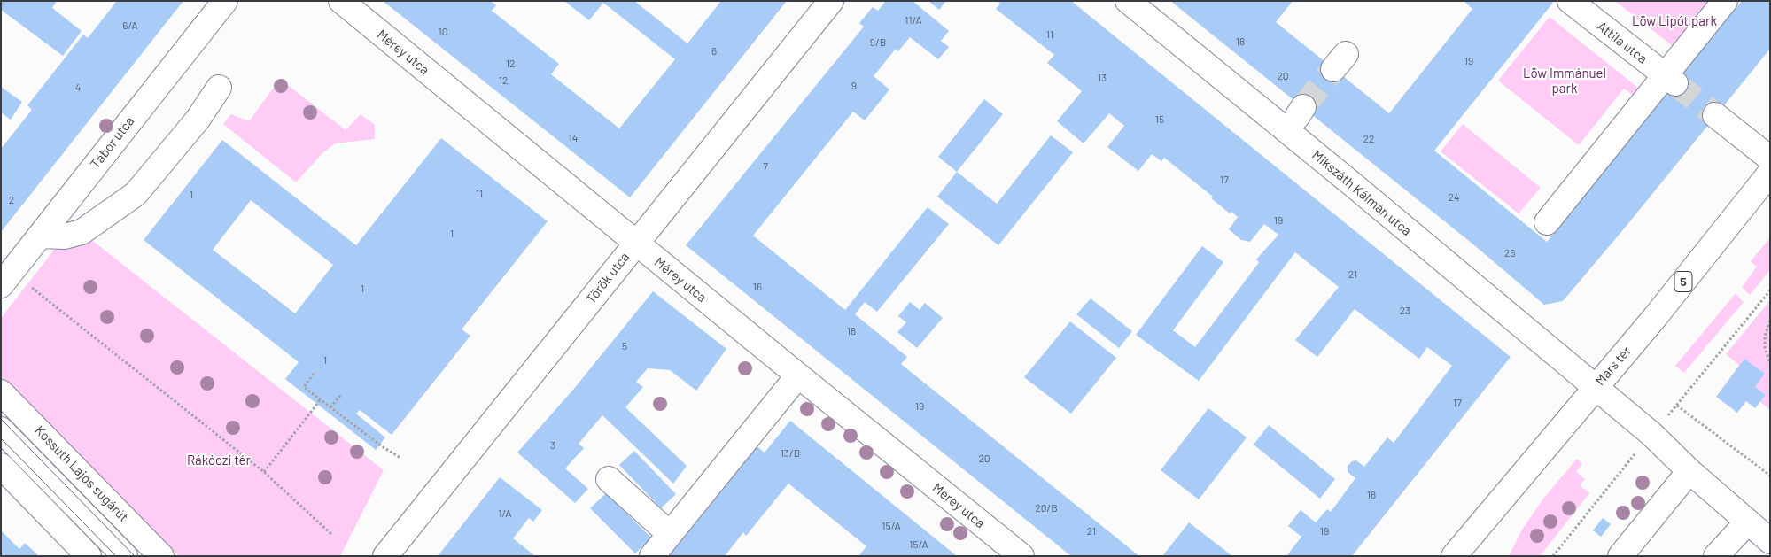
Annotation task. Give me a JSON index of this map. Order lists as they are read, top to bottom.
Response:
{
  "streets": {
    "street": [
      "Attila utca",
      "Mérey utca",
      "Tábor utca",
      "Mikszáth Kálmán utca",
      "Török utca",
      "5",
      "Mars tér",
      "Kossuth Lajos sugárút"
    ]
  },
  "crossings": [
    ["Mérey utca", "Török utca"],
    ["Mikszáth Kálmán utca", "Mars tér"]
  ],
  "parks": ["Löw Lipót park", "Löw Immánuel park", "Rákóczi tér"],
  "house_numbers": [
    "11/A",
    "6/A",
    "10",
    "11",
    "18",
    "9/B",
    "6",
    "19",
    "12",
    "20",
    "13",
    "12",
    "9",
    "4",
    "15",
    "14",
    "22",
    "7",
    "17",
    "11",
    "1",
    "24",
    "2",
    "19",
    "1",
    "26",
    "21",
    "16",
    "1",
    "23",
    "18",
    "5",
    "1",
    "17",
    "19",
    "3",
    "13/B",
    "20",
    "18",
    "20/B",
    "1/A",
    "15/A",
    "21",
    "19",
    "15/A"
  ]
}
